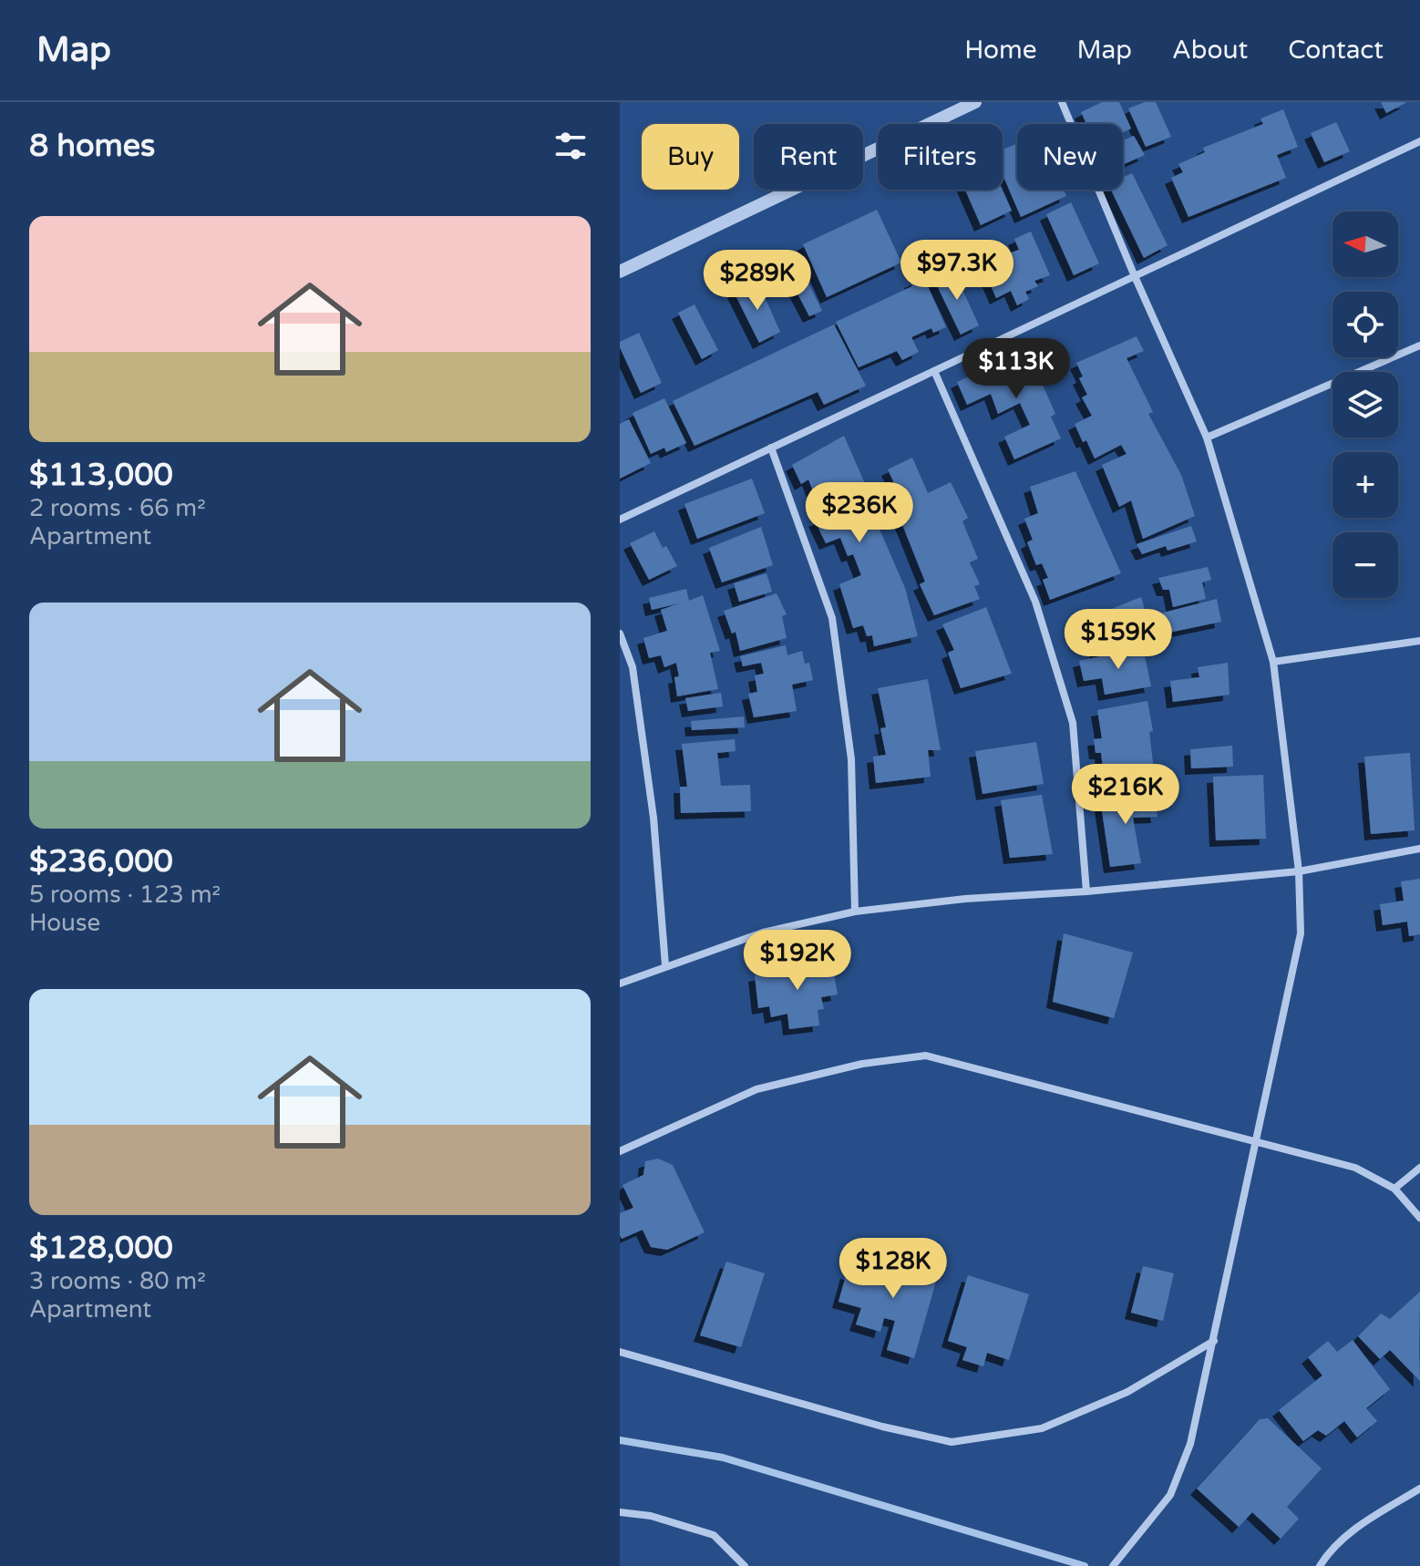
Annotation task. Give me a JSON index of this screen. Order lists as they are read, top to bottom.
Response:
{
  "north": "left",
  "page": {
    "header": "Map",
    "nav": [
      "Home",
      "Map",
      "About",
      "Contact"
    ],
    "heading": "8 homes",
    "chip": [
      "Buy",
      "Rent",
      "Filters",
      "New"
    ],
    "list": [
      {
        "name": "$113,000",
        "note": "2 rooms · 66 m² · Apartment"
      },
      {
        "name": "$236,000",
        "note": "5 rooms · 123 m² · House"
      },
      {
        "name": "$128,000",
        "note": "3 rooms · 80 m² · Apartment"
      }
    ],
    "map_buttons": ["+", "−"],
    "price": [
      "$97.3K",
      "$289K",
      "$113K",
      "$236K",
      "$159K",
      "$216K",
      "$192K",
      "$128K"
    ]
  }
}
